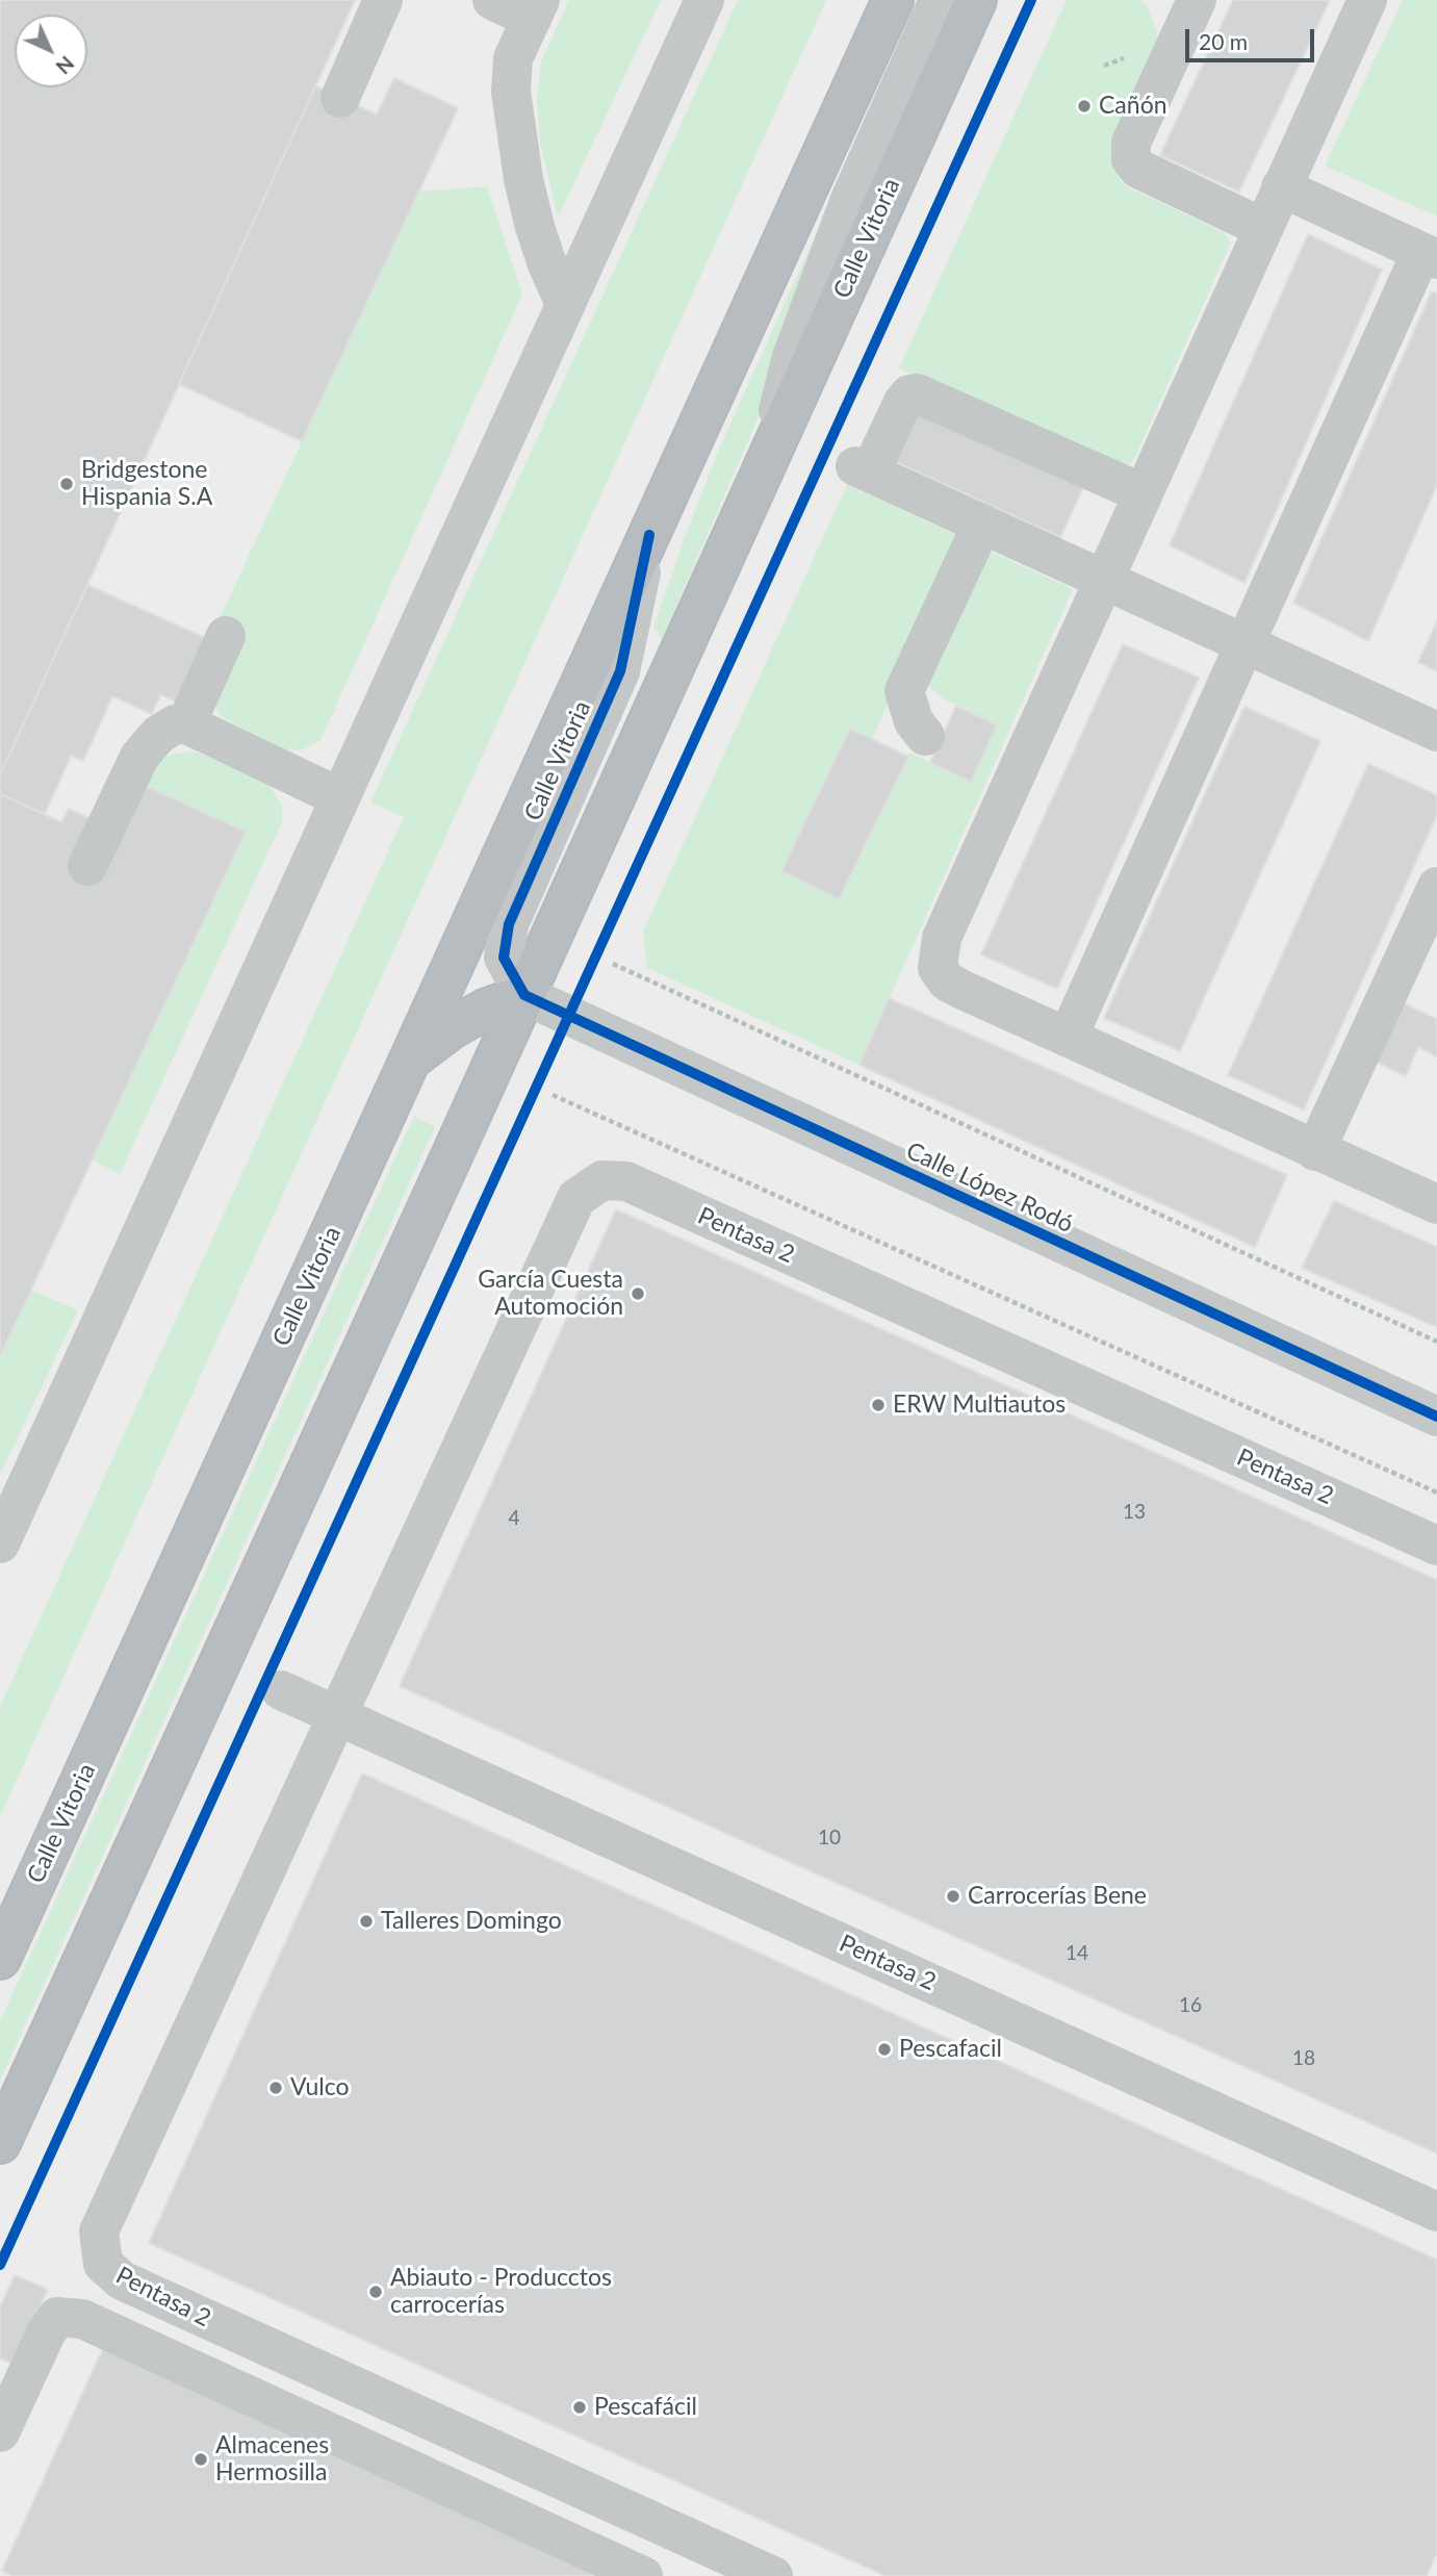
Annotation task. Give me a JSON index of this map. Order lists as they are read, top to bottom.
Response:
{
  "streets": {
    "highway": ["Calle Vitoria"],
    "street": ["Calle López Rodó", "Pentasa 2"]
  },
  "crossings": [
    ["Calle Vitoria", "Calle López Rodó"]
  ],
  "places": [
    "Cañón",
    "Bridgestone Hispania S.A",
    "García Cuesta Automoción",
    "ERW Multiautos",
    "Carrocerías Bene",
    "Talleres Domingo",
    "Pescafacil",
    "Vulco",
    "Abiauto - Producctos carrocerías",
    "Pescafácil",
    "Almacenes Hermosilla"
  ],
  "house_numbers": [
    "13",
    "4",
    "10",
    "14",
    "16",
    "18"
  ],
  "scale_bar": "20 m",
  "north": "bottom right"
}
